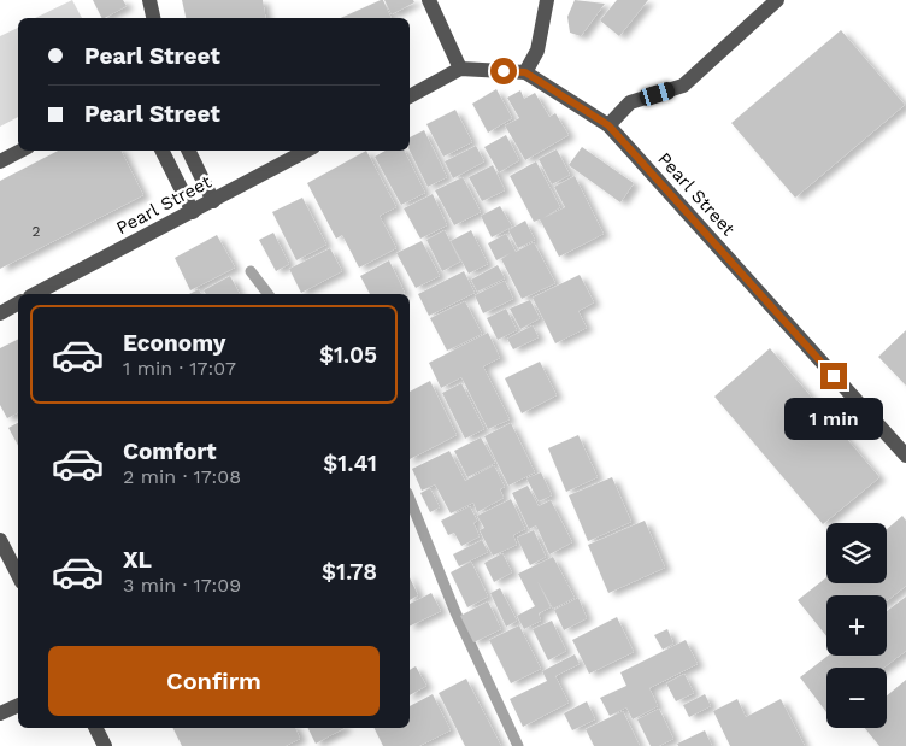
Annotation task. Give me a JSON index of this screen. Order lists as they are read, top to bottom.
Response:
{
  "streets": {
    "street": ["Pearl Street"]
  },
  "house_numbers": ["2"],
  "page": {
    "banner": ["Pearl Street", "Pearl Street"],
    "list": [
      {
        "name": "Economy",
        "note": "1 min · 17:07",
        "value": "$1.05"
      },
      {
        "name": "Comfort",
        "note": "2 min · 17:08",
        "value": "$1.41"
      },
      {
        "name": "XL",
        "note": "3 min · 17:09",
        "value": "$1.78"
      }
    ],
    "bubble": "1 min",
    "map_buttons": ["+", "−"],
    "buttons": "Confirm"
  }
}
